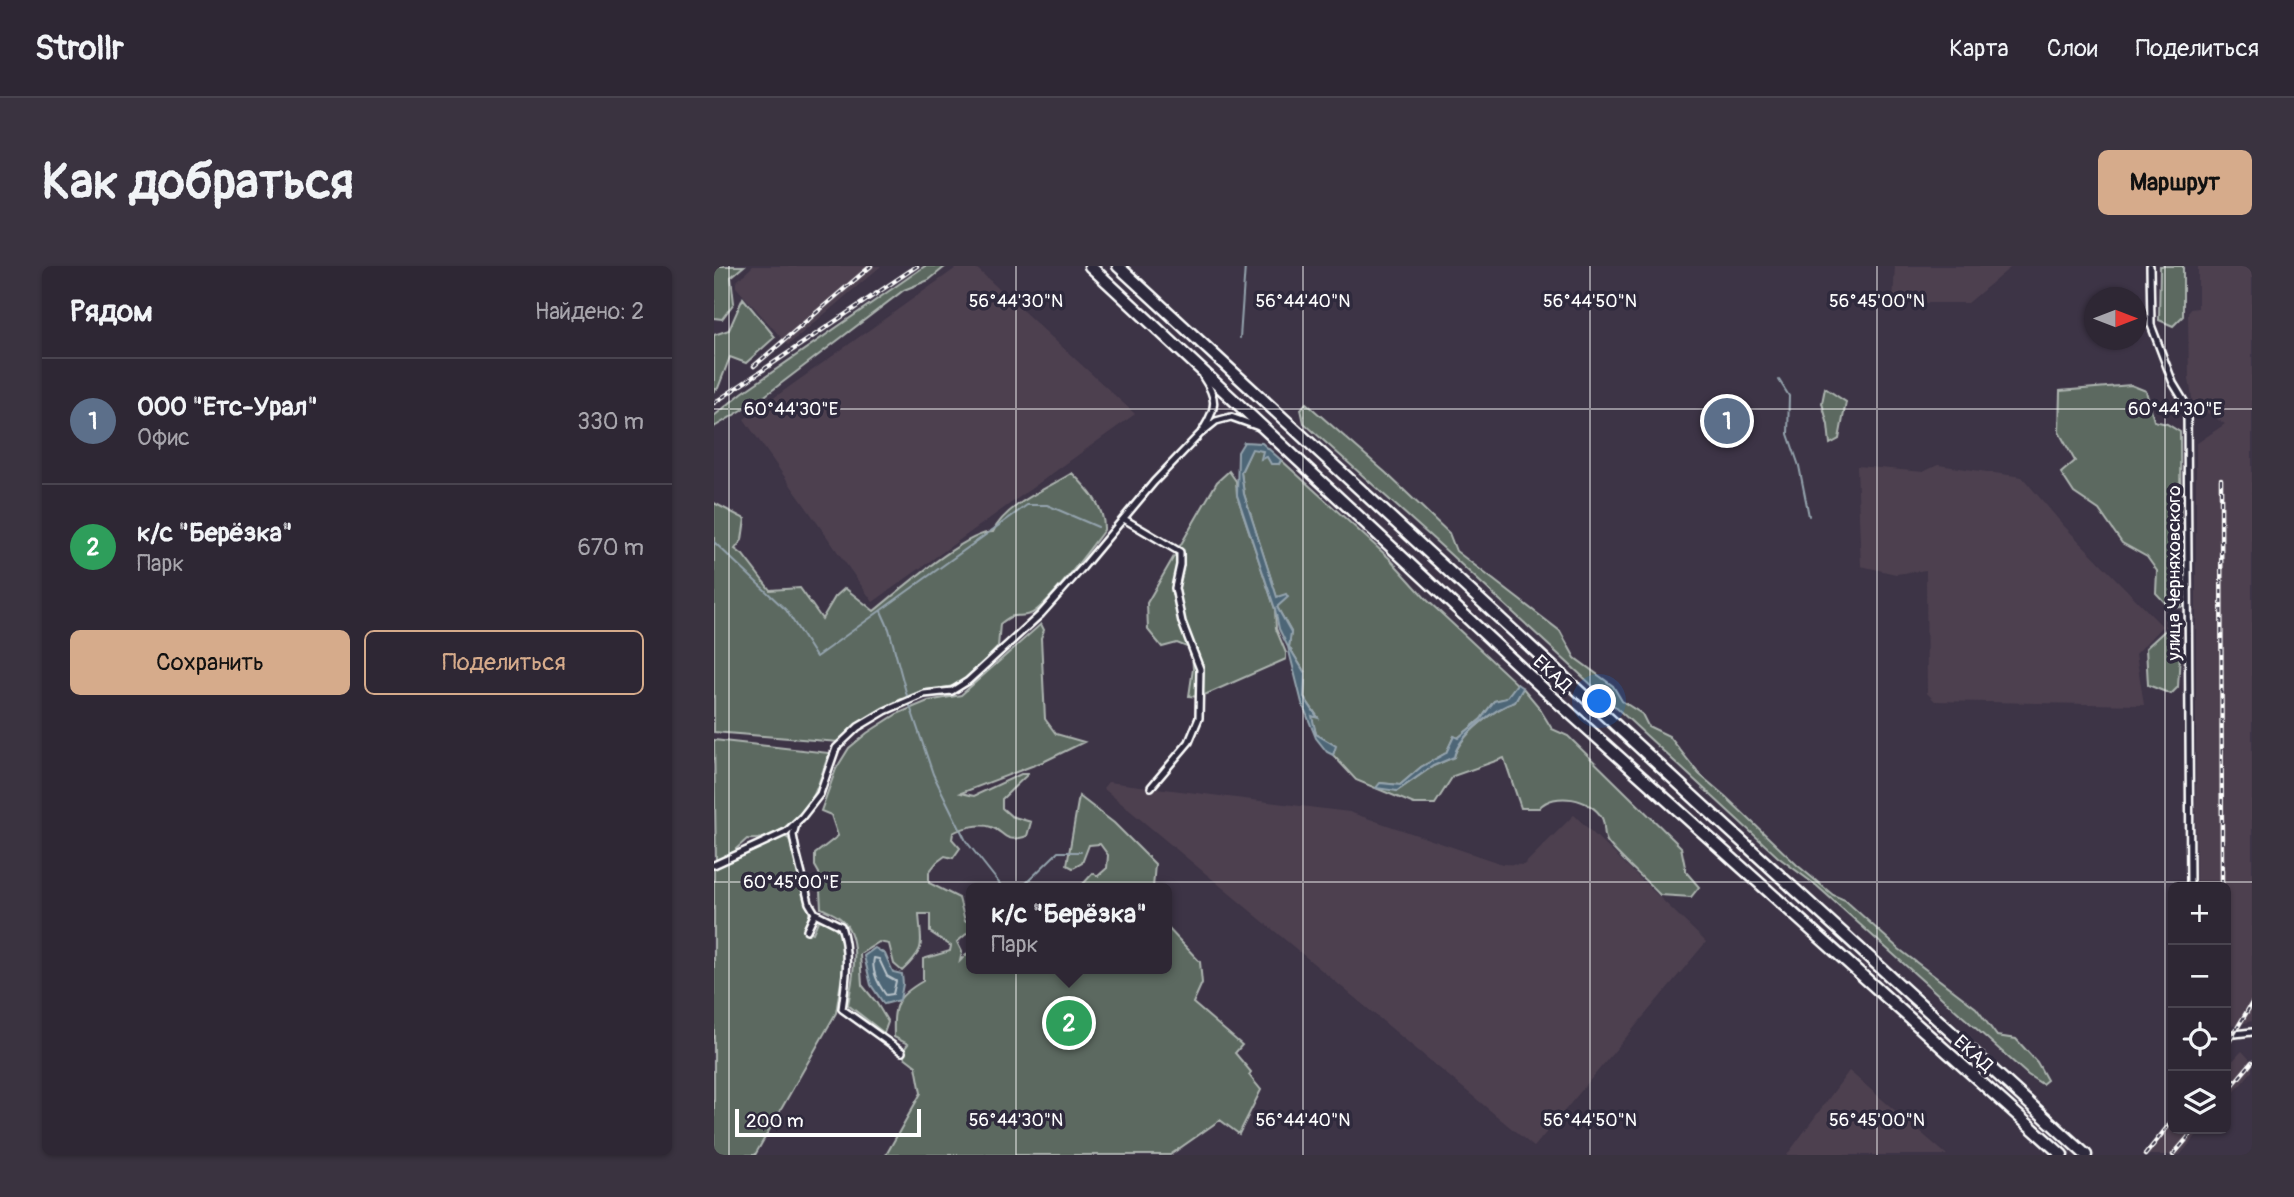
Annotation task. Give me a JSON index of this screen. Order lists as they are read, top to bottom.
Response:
{
  "streets": {
    "highway": ["ЕКАД"],
    "street": ["улица Черняховского"]
  },
  "scale_bar": "200 m",
  "north": "right",
  "page": {
    "header": "Strollr",
    "nav": ["Карта", "Слои", "Поделиться"],
    "buttons": [
      "Маршрут",
      ["Сохранить", "Поделиться"]
    ],
    "title": "Как добраться",
    "heading": ["Рядом", "Найдено: 2"],
    "list": [
      {
        "mark": "1",
        "name": "ООО \"Етс-Урал\"",
        "note": "Офис",
        "value": "330 m"
      },
      {
        "mark": "2",
        "name": "к/с \"Берёзка\"",
        "note": "Парк",
        "value": "670 m"
      }
    ],
    "pins": ["1", "2"],
    "map_buttons": ["+", "−"],
    "popup": ["к/с \"Берёзка\"", "Парк"],
    "scale": "200 m"
  },
  "coordinates": [
    "56°44'30\"N",
    "56°44'40\"N",
    "56°44'50\"N",
    "56°45'00\"N",
    "60°44'30\"E",
    "60°45'00\"E"
  ]
}
